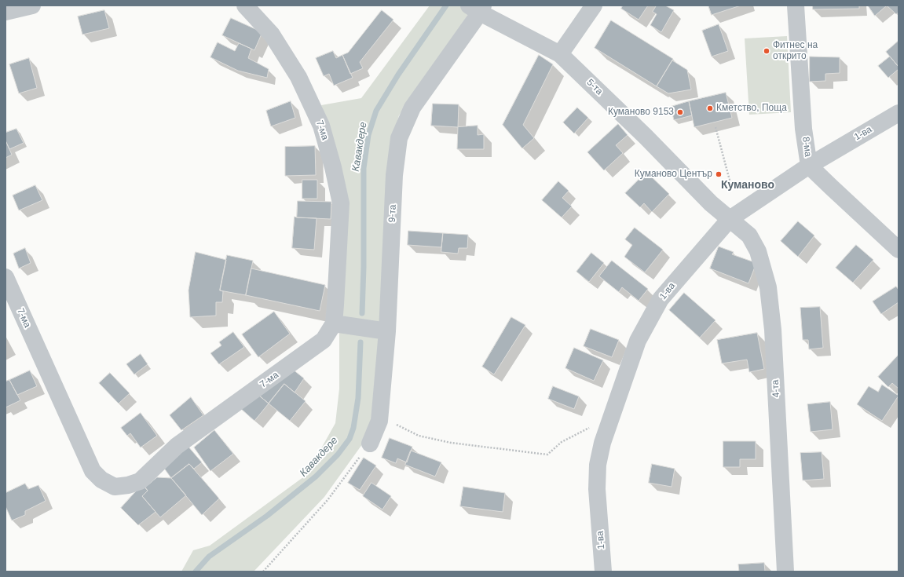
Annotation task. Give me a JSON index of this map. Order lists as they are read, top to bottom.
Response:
{
  "streets": {
    "street": [
      "5-та",
      "7-ма",
      "1-ва",
      "8-ма",
      "9-та",
      "4-та"
    ]
  },
  "crossings": [
    ["5-та", "1-ва"],
    ["5-та", "9-та"],
    ["5-та", "4-та"],
    ["1-ва", "8-ма"],
    ["1-ва", "4-та"]
  ],
  "districts": ["Куманово"],
  "water": ["Кавакдере"],
  "places": [
    "Фитнес на открито",
    "Кметство, Поща",
    "Куманово 9153",
    "Куманово Център"
  ]
}
